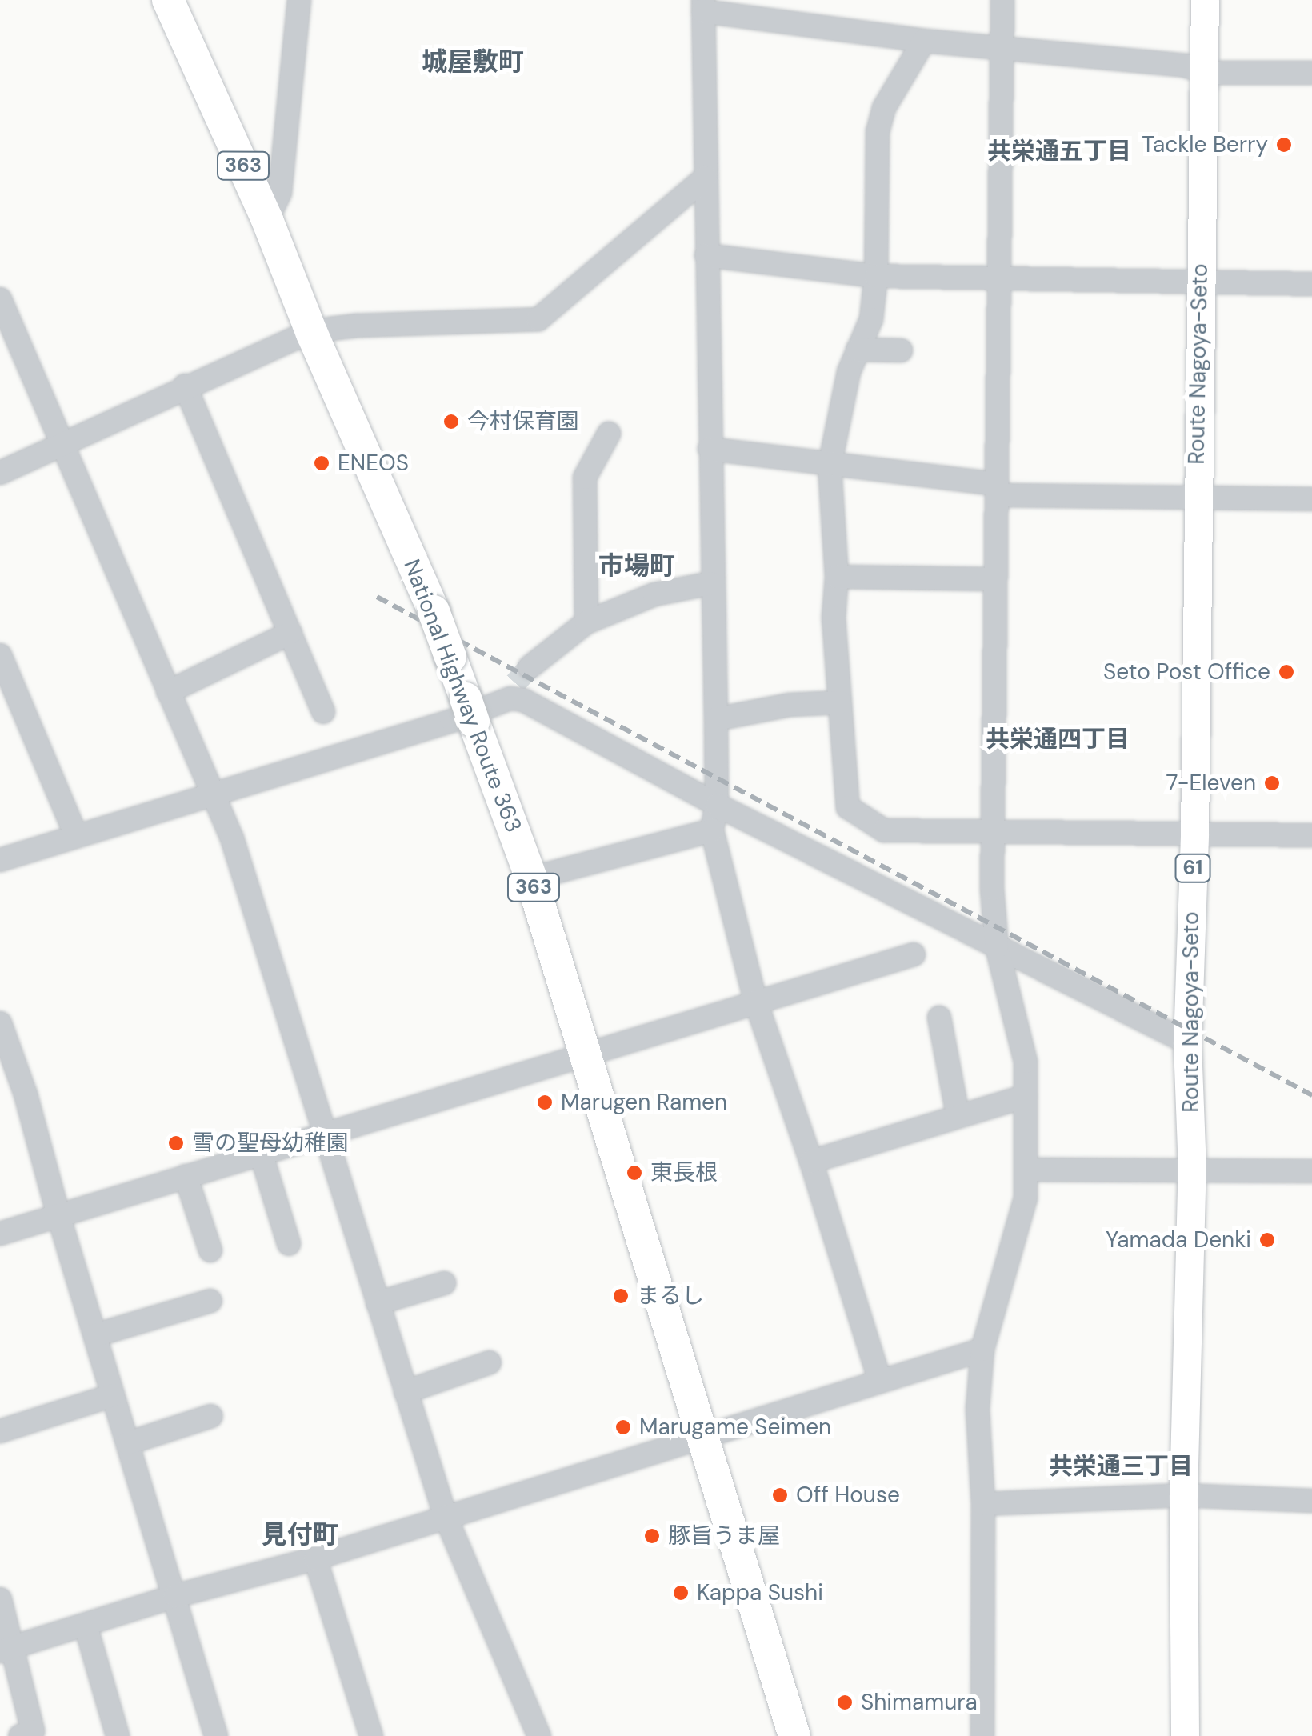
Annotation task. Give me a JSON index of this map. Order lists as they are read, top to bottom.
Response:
{
  "streets": {
    "highway": ["363", "National Highway Route 363"],
    "main road": ["Route Nagoya-Seto", "61"]
  },
  "districts": [
    "城屋敷町",
    "共栄通五丁目",
    "市場町",
    "共栄通四丁目",
    "共栄通三丁目",
    "見付町"
  ],
  "places": [
    "Tackle Berry",
    "今村保育園",
    "ENEOS",
    "Seto Post Office",
    "7-Eleven",
    "Marugen Ramen",
    "雪の聖母幼稚園",
    "東長根",
    "Yamada Denki",
    "まるし",
    "Marugame Seimen",
    "Off House",
    "豚旨うま屋",
    "Kappa Sushi",
    "Shimamura"
  ]
}
